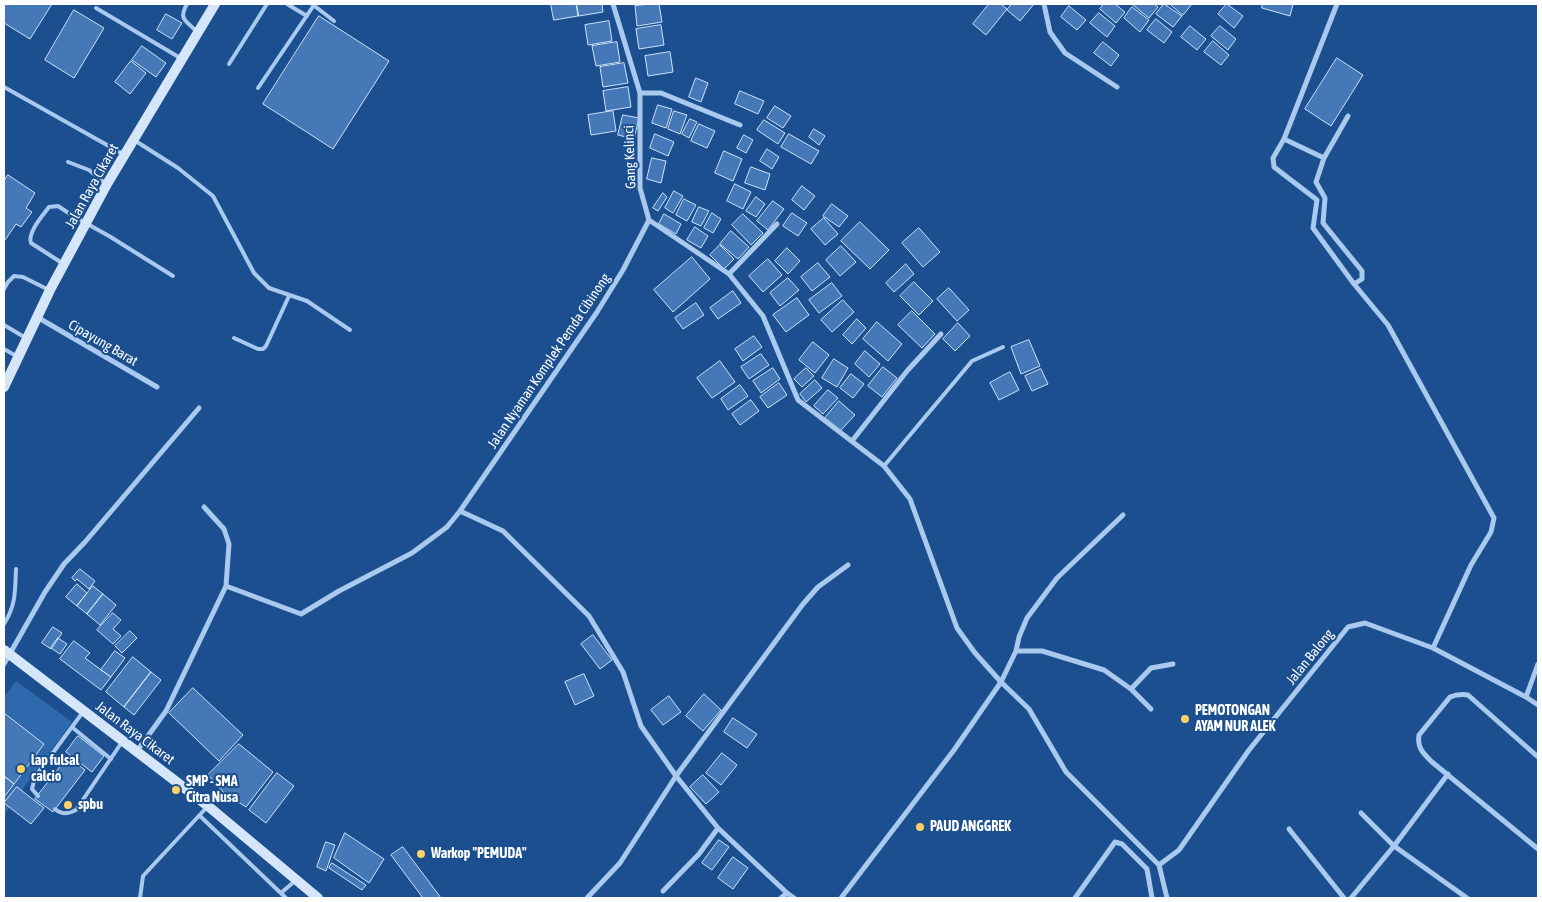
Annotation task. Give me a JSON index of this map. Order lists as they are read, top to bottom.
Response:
{
  "streets": {
    "main road": ["Jalan Raya Cikaret"],
    "street": [
      "Gang Kelinci",
      "Cipayung Barat",
      "Jalan Nyaman Komplek Pemda Cibinong",
      "Jalan Balong"
    ]
  },
  "crossings": [
    ["Gang Kelinci", "Jalan Nyaman Komplek Pemda Cibinong"],
    ["Jalan Raya Cikaret", "Cipayung Barat"]
  ],
  "places": [
    "PEMOTONGAN AYAM NUR ALEK",
    "lap fulsal calcio",
    "SMP - SMA Citra Nusa",
    "spbu",
    "PAUD ANGGREK",
    "Warkop \"PEMUDA\""
  ]
}
